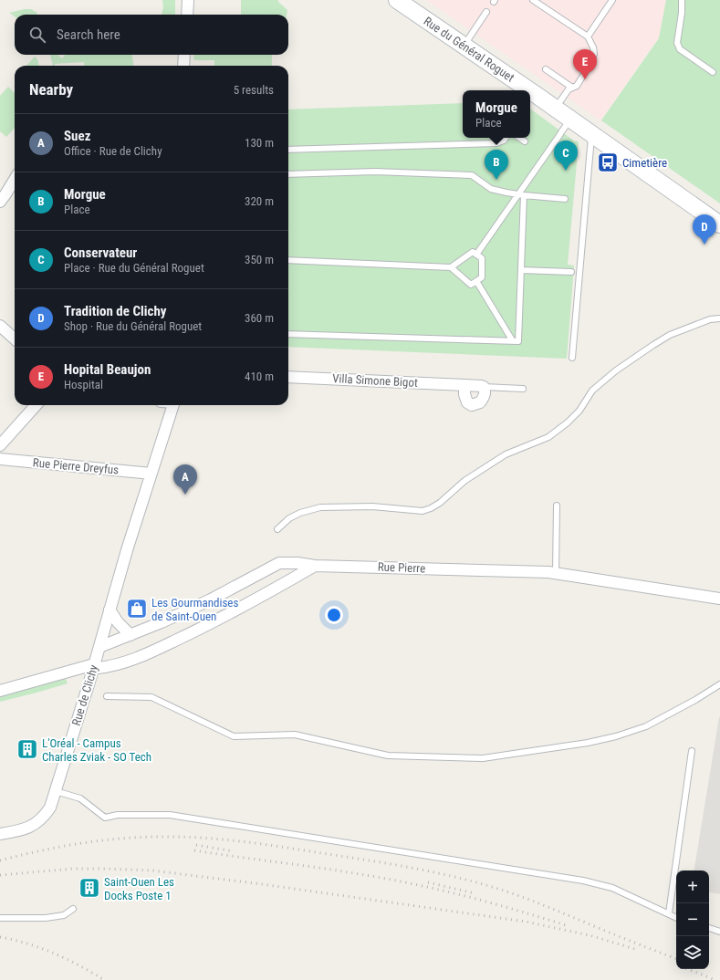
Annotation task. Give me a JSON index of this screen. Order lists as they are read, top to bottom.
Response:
{
  "streets": {
    "main road": ["Rue du Général Roguet"],
    "street": [
      "Villa Simone Bigot",
      "Rue Pierre Dreyfus",
      "Rue Pierre",
      "Rue de Clichy"
    ]
  },
  "crossings": [
    ["Rue Pierre Dreyfus", "Rue de Clichy"],
    ["Rue Pierre", "Rue de Clichy"]
  ],
  "places": {
    "bus stop": ["Cimetière"],
    "shop": ["Les Gourmandises de Saint-Ouen"],
    "building": ["L'Oréal - Campus Charles Zviak - SO Tech", "Saint-Ouen Les Docks Poste 1"]
  },
  "page": {
    "search": "Search here",
    "pins": [
      "E",
      "C",
      "B",
      "D",
      "A"
    ],
    "heading": ["Nearby", "5 results"],
    "popup": ["Morgue", "Place"],
    "list": [
      {
        "mark": "A",
        "name": "Suez",
        "note": "Office · Rue de Clichy",
        "value": "130 m"
      },
      {
        "mark": "B",
        "name": "Morgue",
        "note": "Place",
        "value": "320 m"
      },
      {
        "mark": "C",
        "name": "Conservateur",
        "note": "Place · Rue du Général Roguet",
        "value": "350 m"
      },
      {
        "mark": "D",
        "name": "Tradition de Clichy",
        "note": "Shop · Rue du Général Roguet",
        "value": "360 m"
      },
      {
        "mark": "E",
        "name": "Hopital Beaujon",
        "note": "Hospital",
        "value": "410 m"
      }
    ],
    "map_buttons": ["+", "−"]
  }
}
